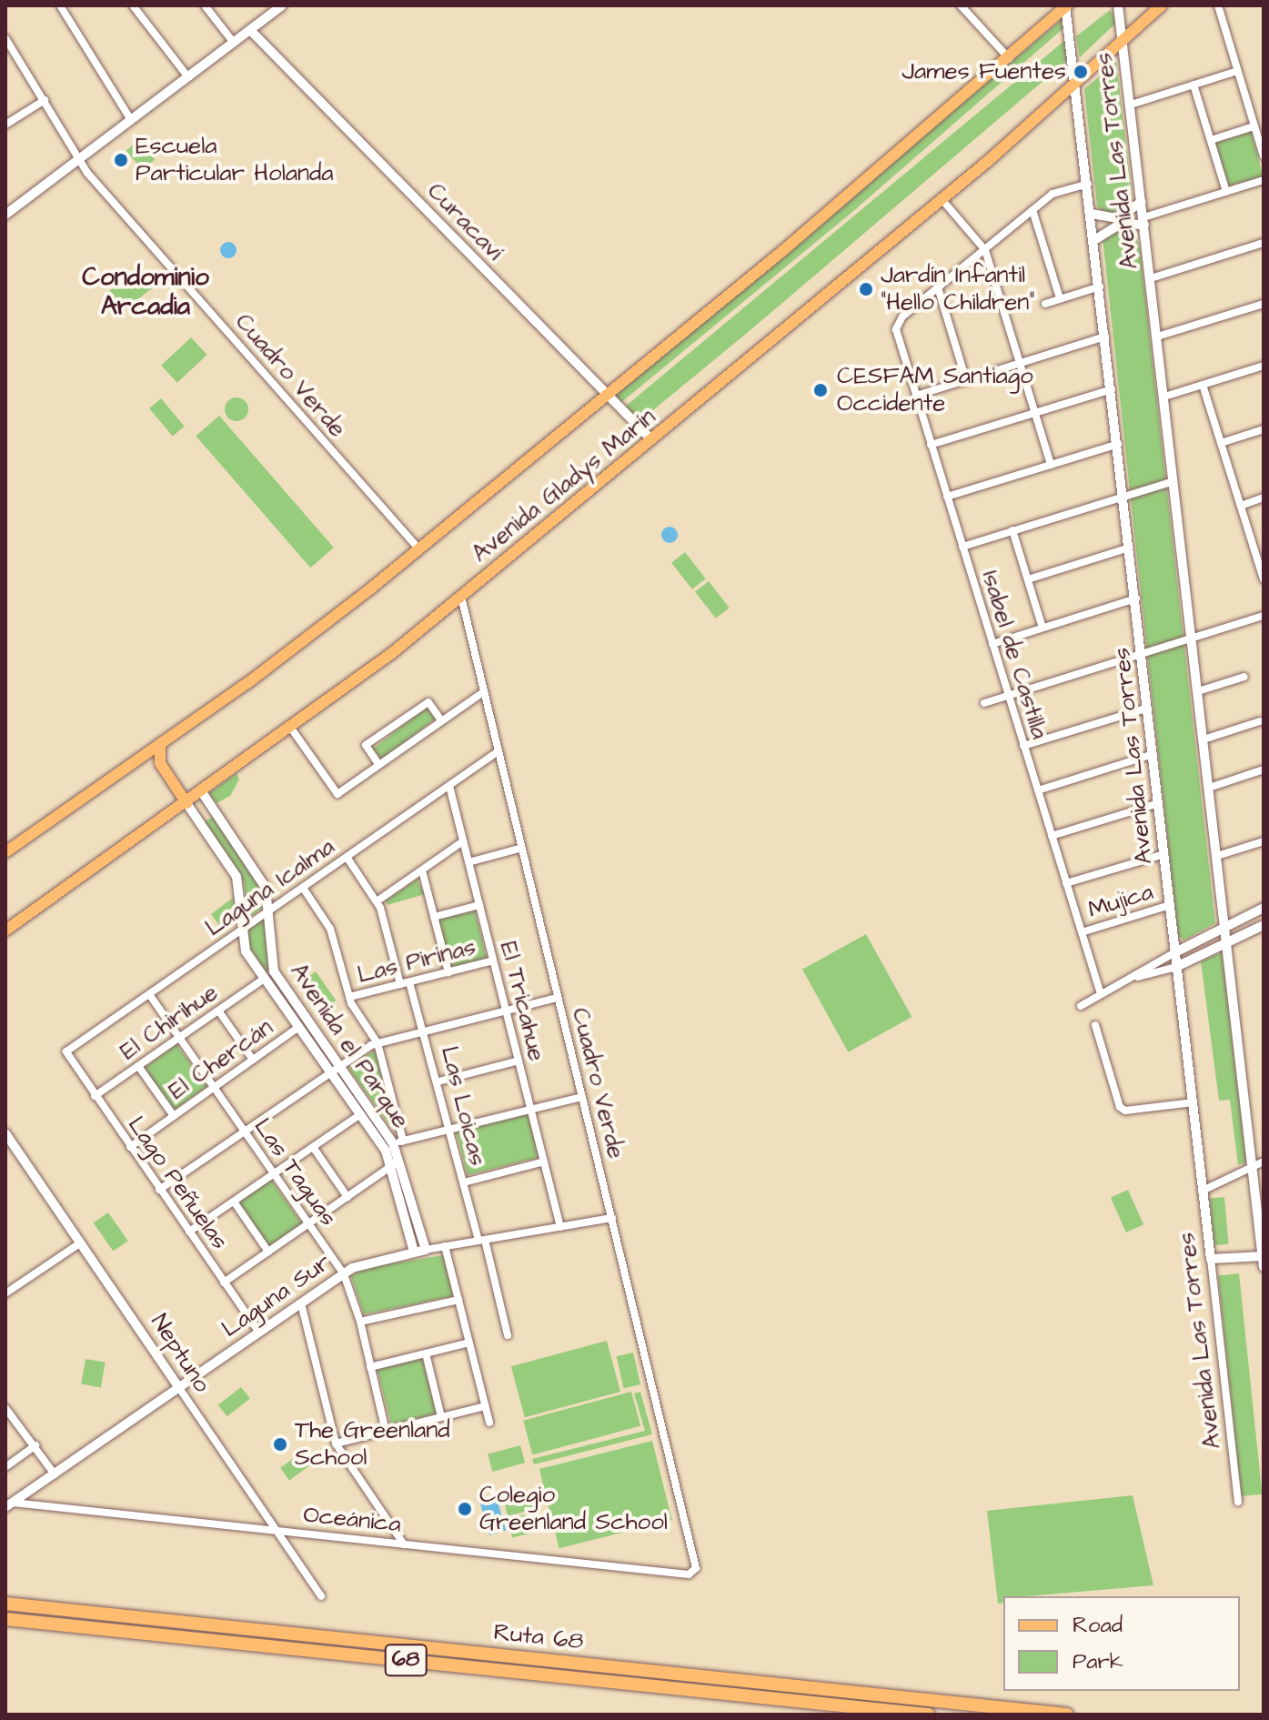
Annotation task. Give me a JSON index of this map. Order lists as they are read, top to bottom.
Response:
{
  "streets": {
    "highway": ["Ruta 68", "68"],
    "main road": ["Avenida Gladys Marín"],
    "street": [
      "Avenida Las Torres",
      "Curacaví",
      "Cuadro Verde",
      "Isabel de Castilla",
      "Laguna Icalma",
      "Mujica",
      "Las Pirinas",
      "El Tricahue",
      "El Chirihue",
      "Avenida el Parque",
      "El Chercán",
      "Las Loicas",
      "Las Taguas",
      "Lago Peñuelas",
      "Laguna Sur",
      "Neptuno",
      "Oceánica"
    ]
  },
  "crossings": [
    ["Avenida Las Torres", "Avenida Gladys Marín"],
    ["Avenida Las Torres", "Mujica"],
    ["Curacaví", "Avenida Gladys Marín"],
    ["Cuadro Verde", "Avenida Gladys Marín"],
    ["Cuadro Verde", "Laguna Icalma"],
    ["Cuadro Verde", "Laguna Sur"],
    ["Cuadro Verde", "Oceánica"],
    ["Avenida Gladys Marín", "Avenida el Parque"],
    ["Isabel de Castilla", "Mujica"],
    ["Laguna Icalma", "El Tricahue"],
    ["Laguna Icalma", "Avenida el Parque"],
    ["Laguna Icalma", "Las Loicas"],
    ["Laguna Icalma", "Las Taguas"],
    ["Laguna Icalma", "Lago Peñuelas"],
    ["Las Pirinas", "El Tricahue"],
    ["Las Pirinas", "Las Loicas"],
    ["El Tricahue", "Laguna Sur"],
    ["El Chirihue", "Avenida el Parque"],
    ["El Chirihue", "Las Taguas"],
    ["El Chirihue", "Lago Peñuelas"],
    ["Avenida el Parque", "El Chercán"],
    ["Avenida el Parque", "Laguna Sur"],
    ["El Chercán", "Las Taguas"],
    ["El Chercán", "Lago Peñuelas"],
    ["Las Loicas", "Laguna Sur"],
    ["Las Taguas", "Laguna Sur"],
    ["Lago Peñuelas", "Laguna Sur"],
    ["Laguna Sur", "Neptuno"],
    ["Laguna Sur", "Oceánica"],
    ["Neptuno", "Oceánica"]
  ],
  "districts": ["Condominio Arcadia"],
  "places": [
    "James Fuentes",
    "Escuela Particular Holanda",
    "Jardín Infantil \"Hello Children\"",
    "CESFAM Santiago Occidente",
    "The Greenland School",
    "Colegio Greenland School"
  ],
  "legend": ["Road", "Park"]
}
